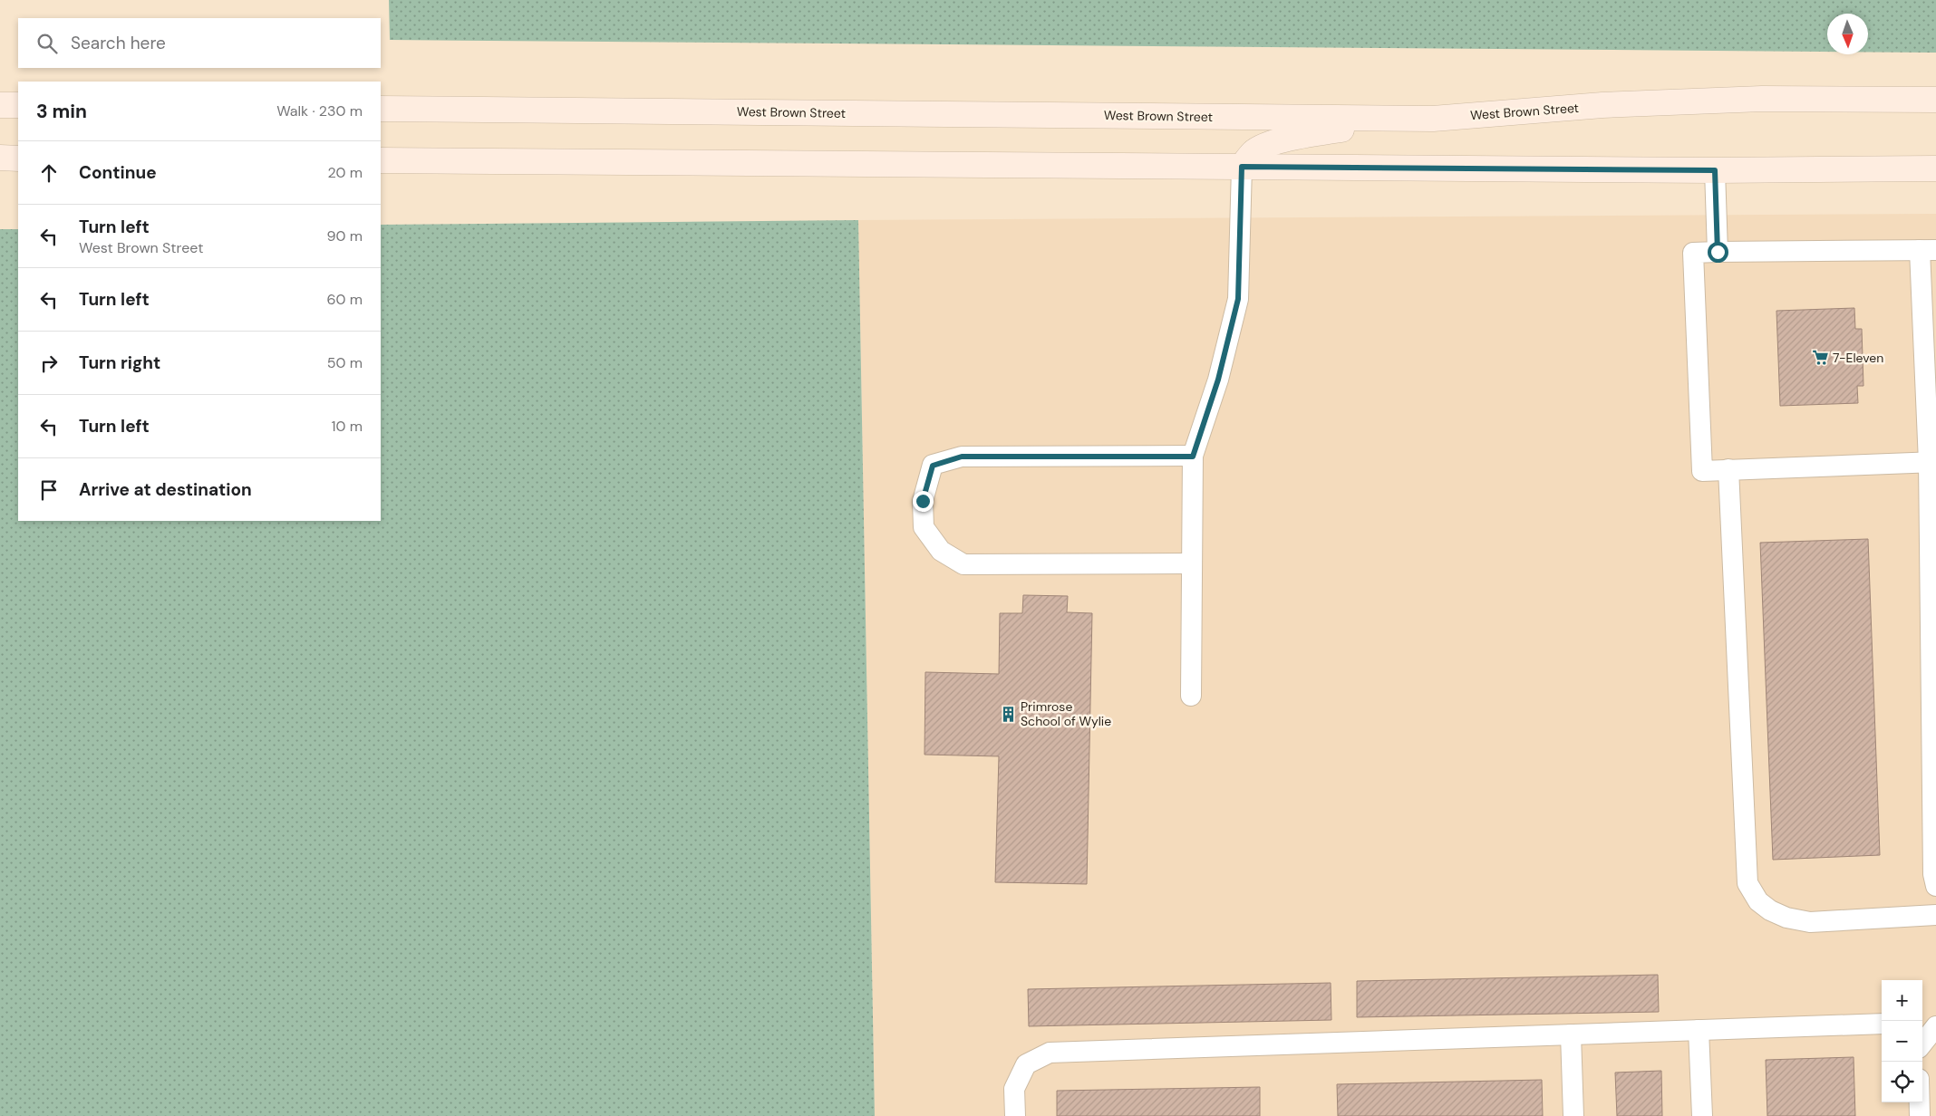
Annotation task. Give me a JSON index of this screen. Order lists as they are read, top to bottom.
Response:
{
  "streets": {
    "main road": ["West Brown Street"]
  },
  "places": {
    "supermarket": ["7-Eleven"],
    "building": ["Primrose School of Wylie"]
  },
  "north": "bottom",
  "page": {
    "search": "Search here",
    "heading": ["3 min", "Walk · 230 m"],
    "list": [
      ["Continue", "20 m"],
      ["Turn left", "West Brown Street", "90 m"],
      ["Turn left", "60 m"],
      ["Turn right", "50 m"],
      ["Turn left", "10 m"],
      "Arrive at destination"
    ],
    "map_buttons": ["+", "−"]
  }
}
